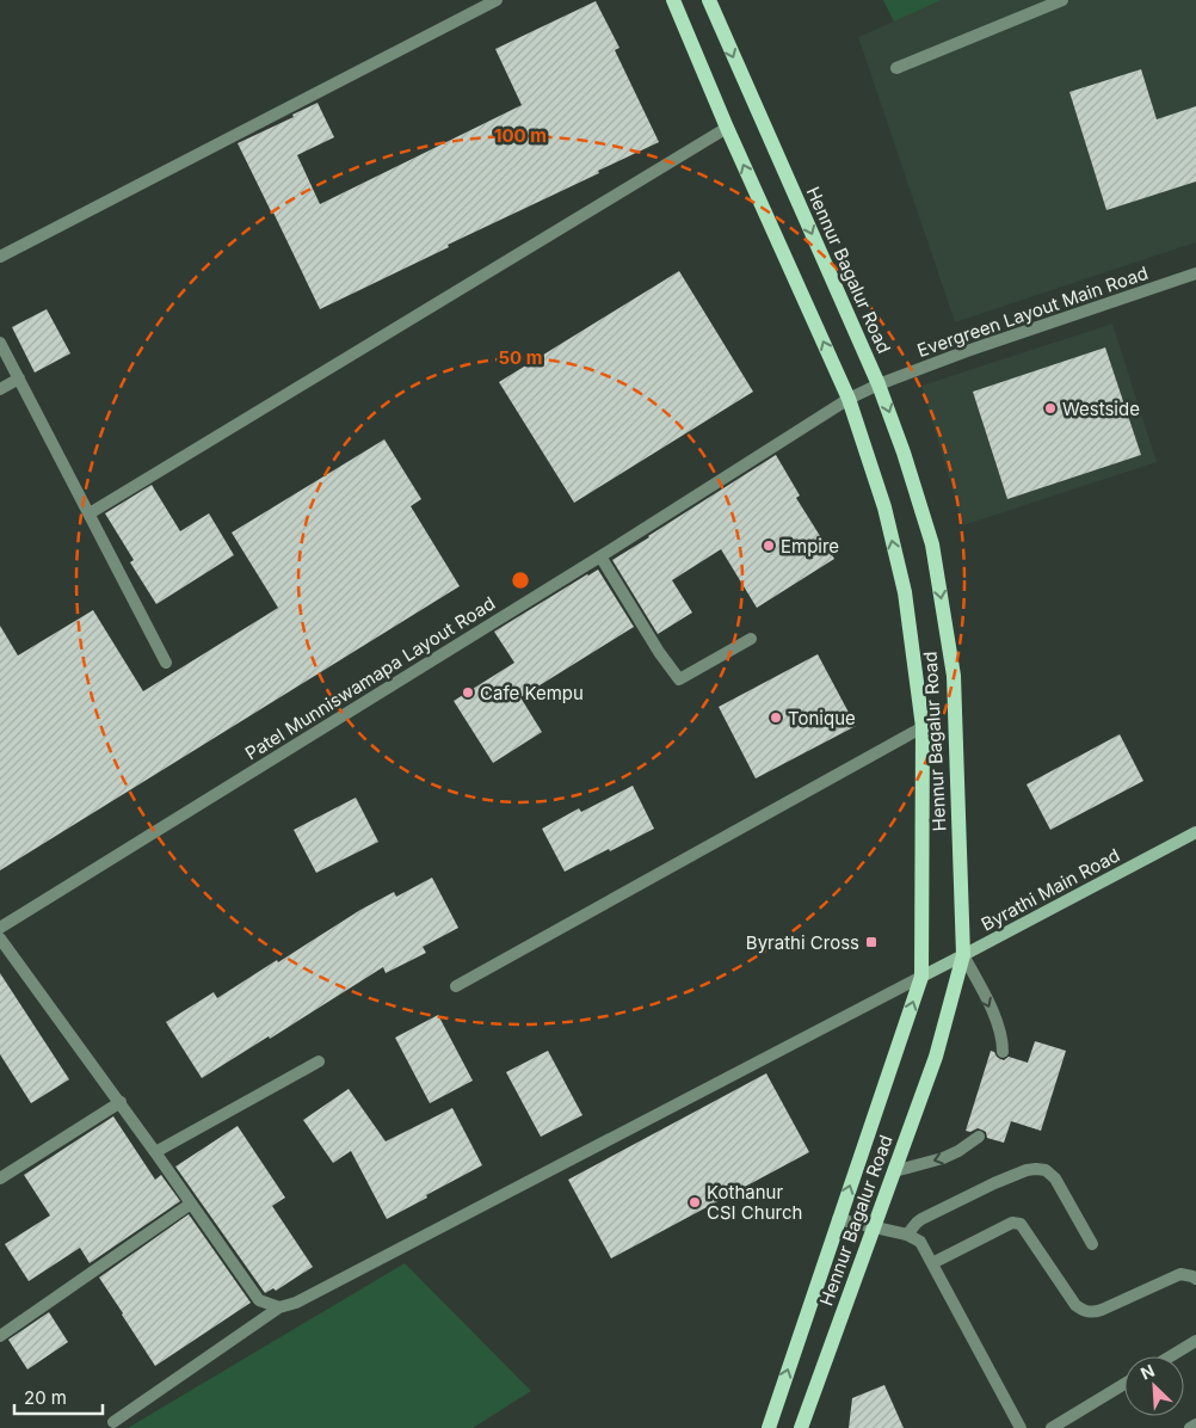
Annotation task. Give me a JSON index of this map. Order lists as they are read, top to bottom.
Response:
{
  "streets": {
    "main road": ["Hennur Bagalur Road", "Byrathi Main Road"],
    "street": ["Evergreen Layout Main Road", "Patel Munniswamapa Layout Road"]
  },
  "crossings": [
    ["Hennur Bagalur Road", "Evergreen Layout Main Road"],
    ["Hennur Bagalur Road", "Patel Munniswamapa Layout Road"],
    ["Hennur Bagalur Road", "Byrathi Main Road"],
    ["Evergreen Layout Main Road", "Patel Munniswamapa Layout Road"]
  ],
  "places": {
    "other": [
      "Westside",
      "Empire",
      "Cafe Kempu",
      "Tonique",
      "Kothanur CSI Church"
    ],
    "transit": ["Byrathi Cross"]
  },
  "scale_bar": "20 m",
  "north": "top left",
  "rings": ["100 m", "50 m"]
}
